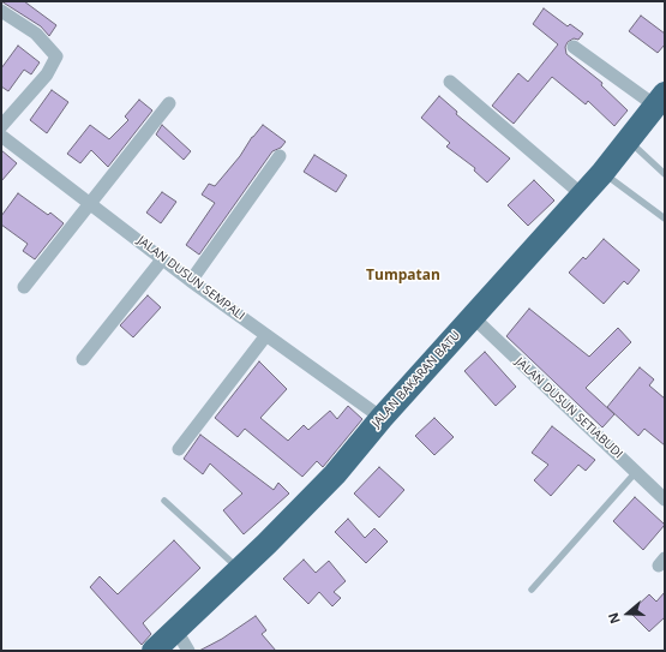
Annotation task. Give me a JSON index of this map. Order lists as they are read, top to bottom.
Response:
{
  "streets": {
    "highway": ["JALAN BAKARAN BATU"],
    "street": ["JALAN DUSUN SEMPALI", "JALAN DUSUN SETIABUDI"]
  },
  "crossings": [
    ["JALAN DUSUN SEMPALI", "JALAN BAKARAN BATU"],
    ["JALAN BAKARAN BATU", "JALAN DUSUN SETIABUDI"]
  ],
  "districts": ["Tumpatan"],
  "north": "left"
}
